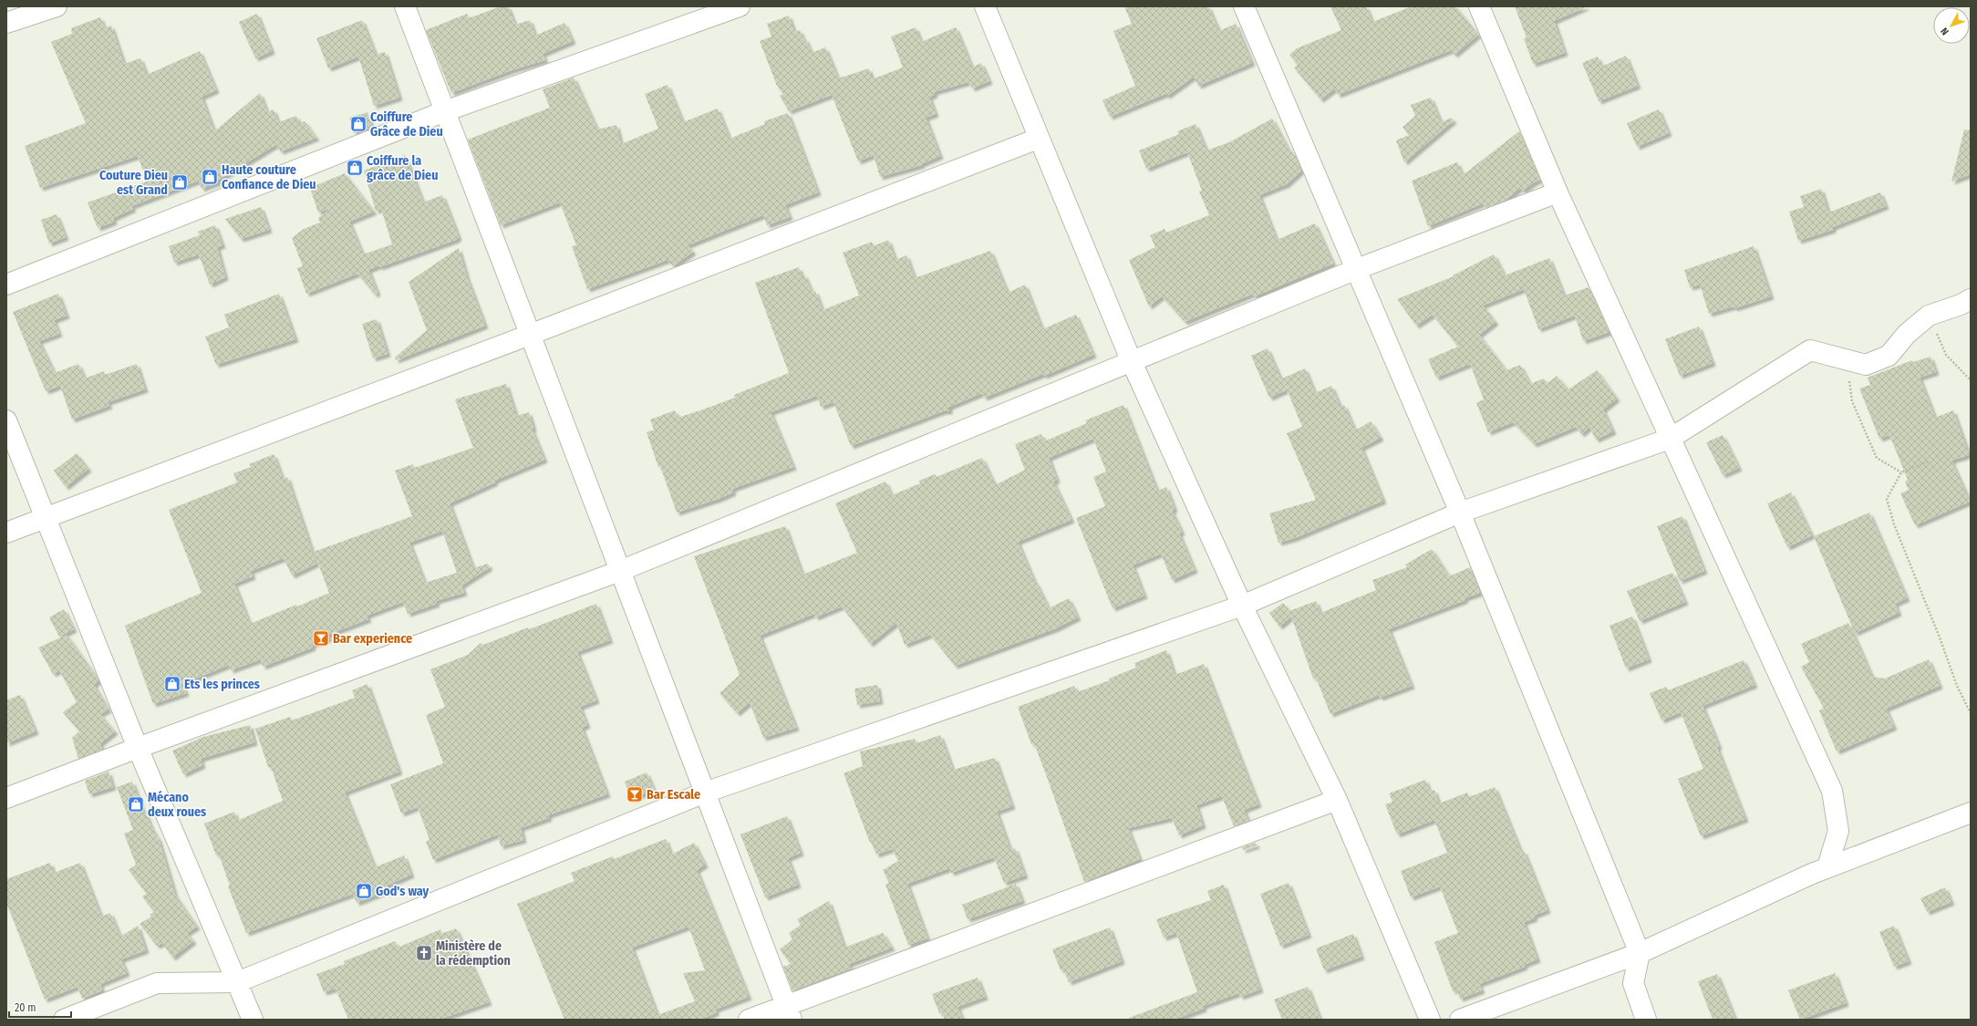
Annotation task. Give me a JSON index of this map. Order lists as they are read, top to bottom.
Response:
{
  "places": {
    "shop": [
      "Coiffure Grâce de Dieu",
      "Coiffure la grâce de Dieu",
      "Haute couture Confiance de Dieu",
      "Couture Dieu est Grand",
      "Ets les princes",
      "Mécano deux roues",
      "God's way"
    ],
    "bar": ["Bar experience", "Bar Escale"],
    "church": ["Ministère de la rédemption"]
  },
  "scale_bar": "20 m",
  "north": "bottom left"
}
